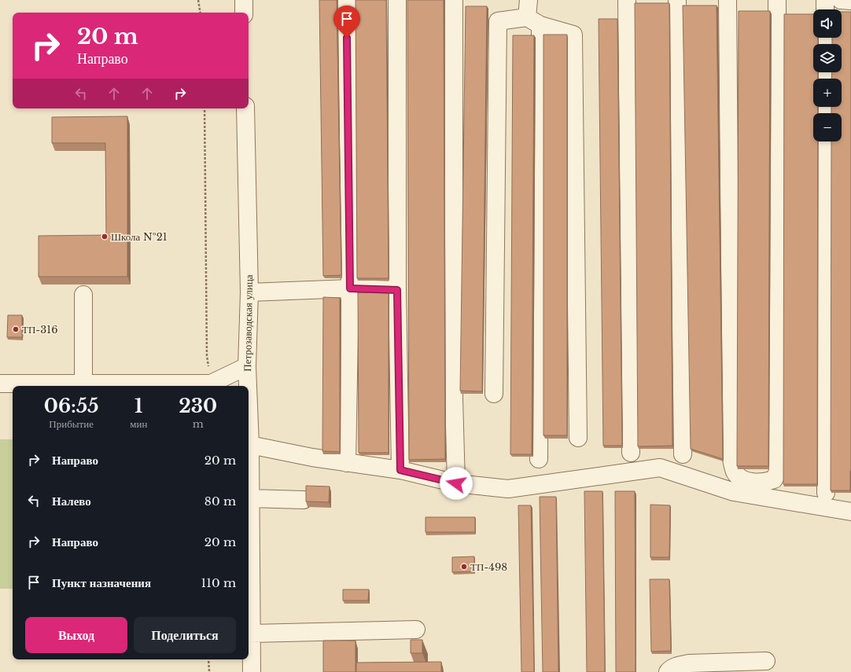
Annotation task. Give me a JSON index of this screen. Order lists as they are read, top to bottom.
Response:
{
  "streets": {
    "street": ["Петрозаводская улица"]
  },
  "places": ["Школа №21", "ТП-316", "ТП-498"],
  "page": {
    "map_buttons": ["+", "−"],
    "turn": ["20 m", "Направо"],
    "eta": [
      "06:55",
      "Прибытие",
      "1",
      "мин",
      "230",
      "m"
    ],
    "list": [
      {
        "name": "Направо",
        "value": "20 m"
      },
      {
        "name": "Налево",
        "value": "80 m"
      },
      {
        "name": "Направо",
        "value": "20 m"
      },
      {
        "name": "Пункт назначения",
        "value": "110 m"
      }
    ],
    "buttons": ["Выход", "Поделиться"]
  }
}
